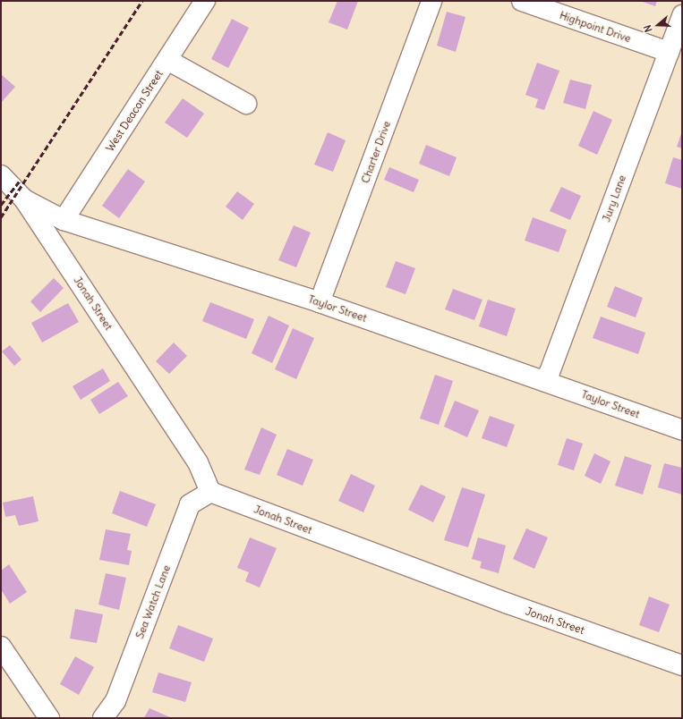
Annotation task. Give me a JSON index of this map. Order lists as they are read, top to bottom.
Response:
{
  "streets": {
    "street": [
      "Highpoint Drive",
      "West Deacon Street",
      "Charter Drive",
      "Jury Lane",
      "Jonah Street",
      "Taylor Street",
      "Sea Watch Lane"
    ]
  },
  "crossings": [
    ["Highpoint Drive", "Jury Lane"],
    ["West Deacon Street", "Taylor Street"],
    ["Charter Drive", "Taylor Street"],
    ["Jury Lane", "Taylor Street"],
    ["Jonah Street", "Taylor Street"],
    ["Jonah Street", "Sea Watch Lane"]
  ],
  "north": "left"
}
